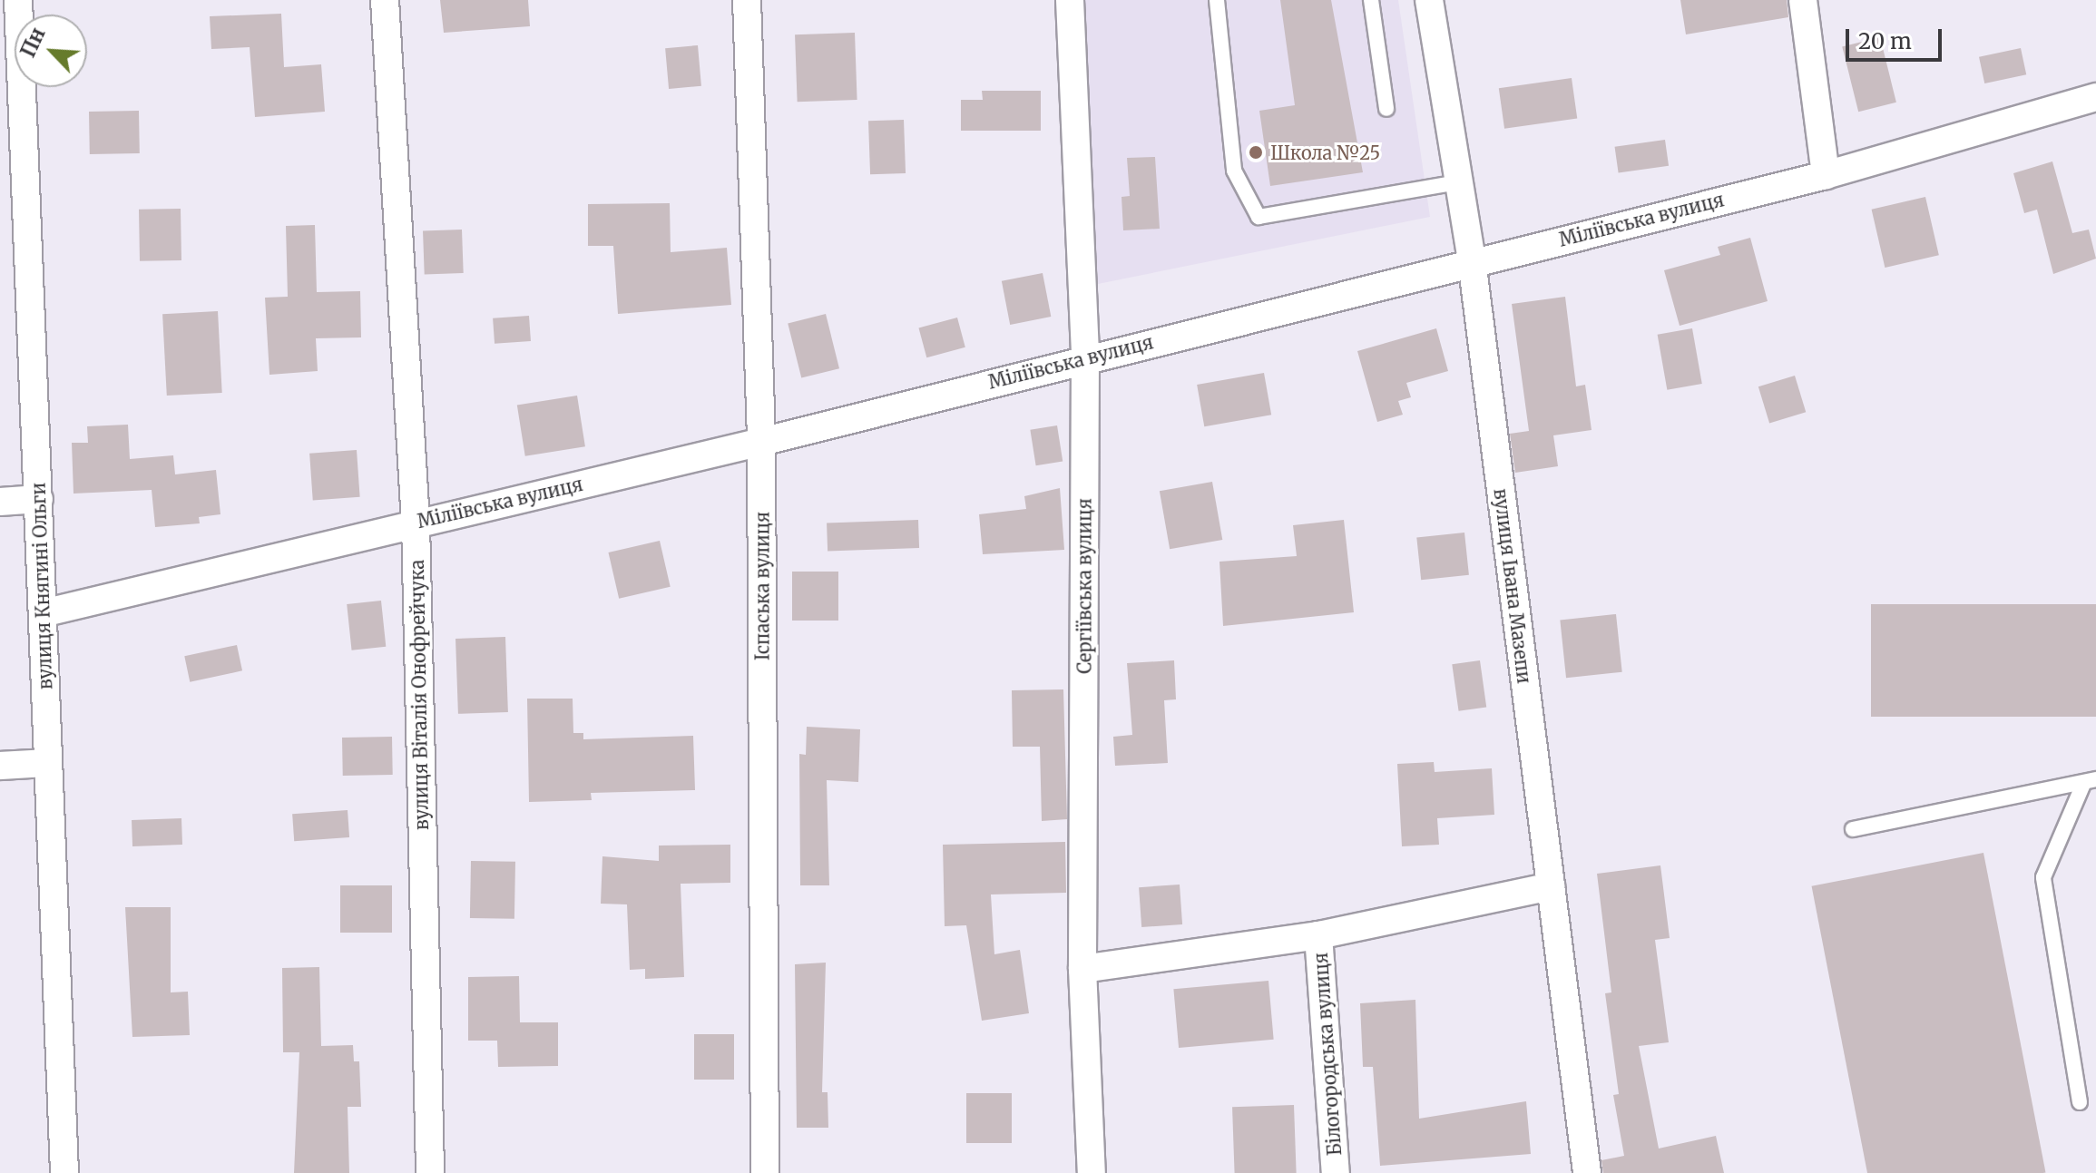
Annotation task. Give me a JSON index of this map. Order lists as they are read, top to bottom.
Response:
{
  "streets": {
    "street": [
      "Міліївська вулиця",
      "вулиця Княгині Ольги",
      "Іспаська вулиця",
      "Сергіївська вулиця",
      "вулиця Івана Мазепи",
      "вулиця Віталія Онофрейчука",
      "Білогородська вулиця"
    ]
  },
  "crossings": [
    ["Міліївська вулиця", "вулиця Княгині Ольги"],
    ["Міліївська вулиця", "Іспаська вулиця"],
    ["Міліївська вулиця", "Сергіївська вулиця"],
    ["Міліївська вулиця", "вулиця Івана Мазепи"],
    ["Міліївська вулиця", "вулиця Віталія Онофрейчука"]
  ],
  "places": ["Школа №25"],
  "scale_bar": "20 m",
  "north": "top left"
}
